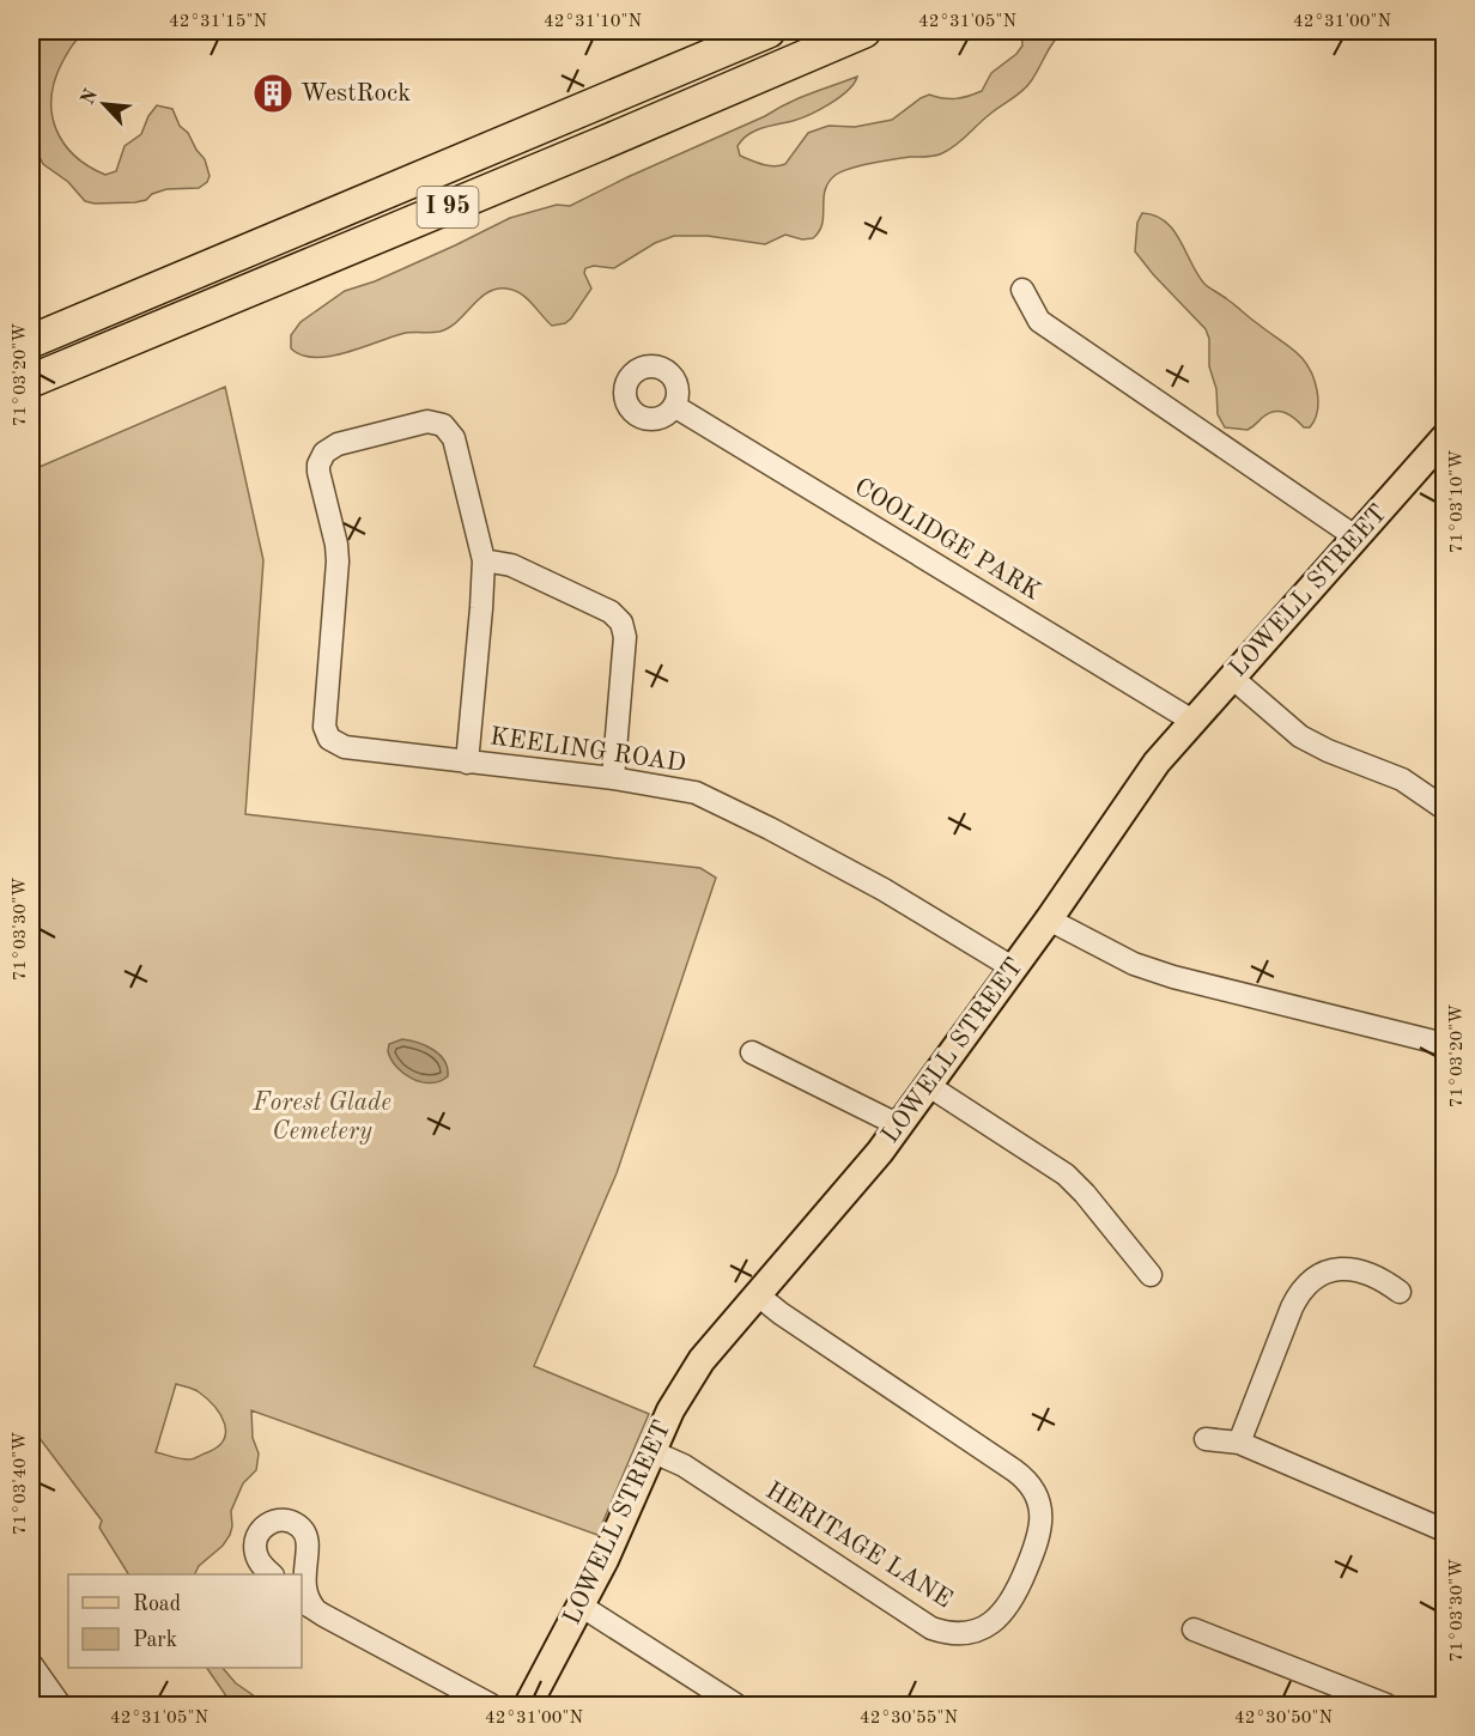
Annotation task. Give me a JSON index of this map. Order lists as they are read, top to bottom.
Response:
{
  "streets": {
    "highway": ["I 95"],
    "main road": ["LOWELL STREET"],
    "street": ["COOLIDGE PARK", "KEELING ROAD", "HERITAGE LANE"]
  },
  "crossings": [
    ["COOLIDGE PARK", "LOWELL STREET"],
    ["LOWELL STREET", "KEELING ROAD"],
    ["LOWELL STREET", "HERITAGE LANE"]
  ],
  "parks": ["Forest Glade Cemetery"],
  "places": {
    "building": ["WestRock"]
  },
  "legend": ["Road", "Park"],
  "north": "top left",
  "coordinates": [
    "42°31'15\"N",
    "42°31'10\"N",
    "42°31'05\"N",
    "42°31'00\"N",
    "71°03'20\"W",
    "71°03'10\"W",
    "71°03'30\"W",
    "71°03'40\"W",
    "42°30'55\"N",
    "42°30'50\"N"
  ]
}
